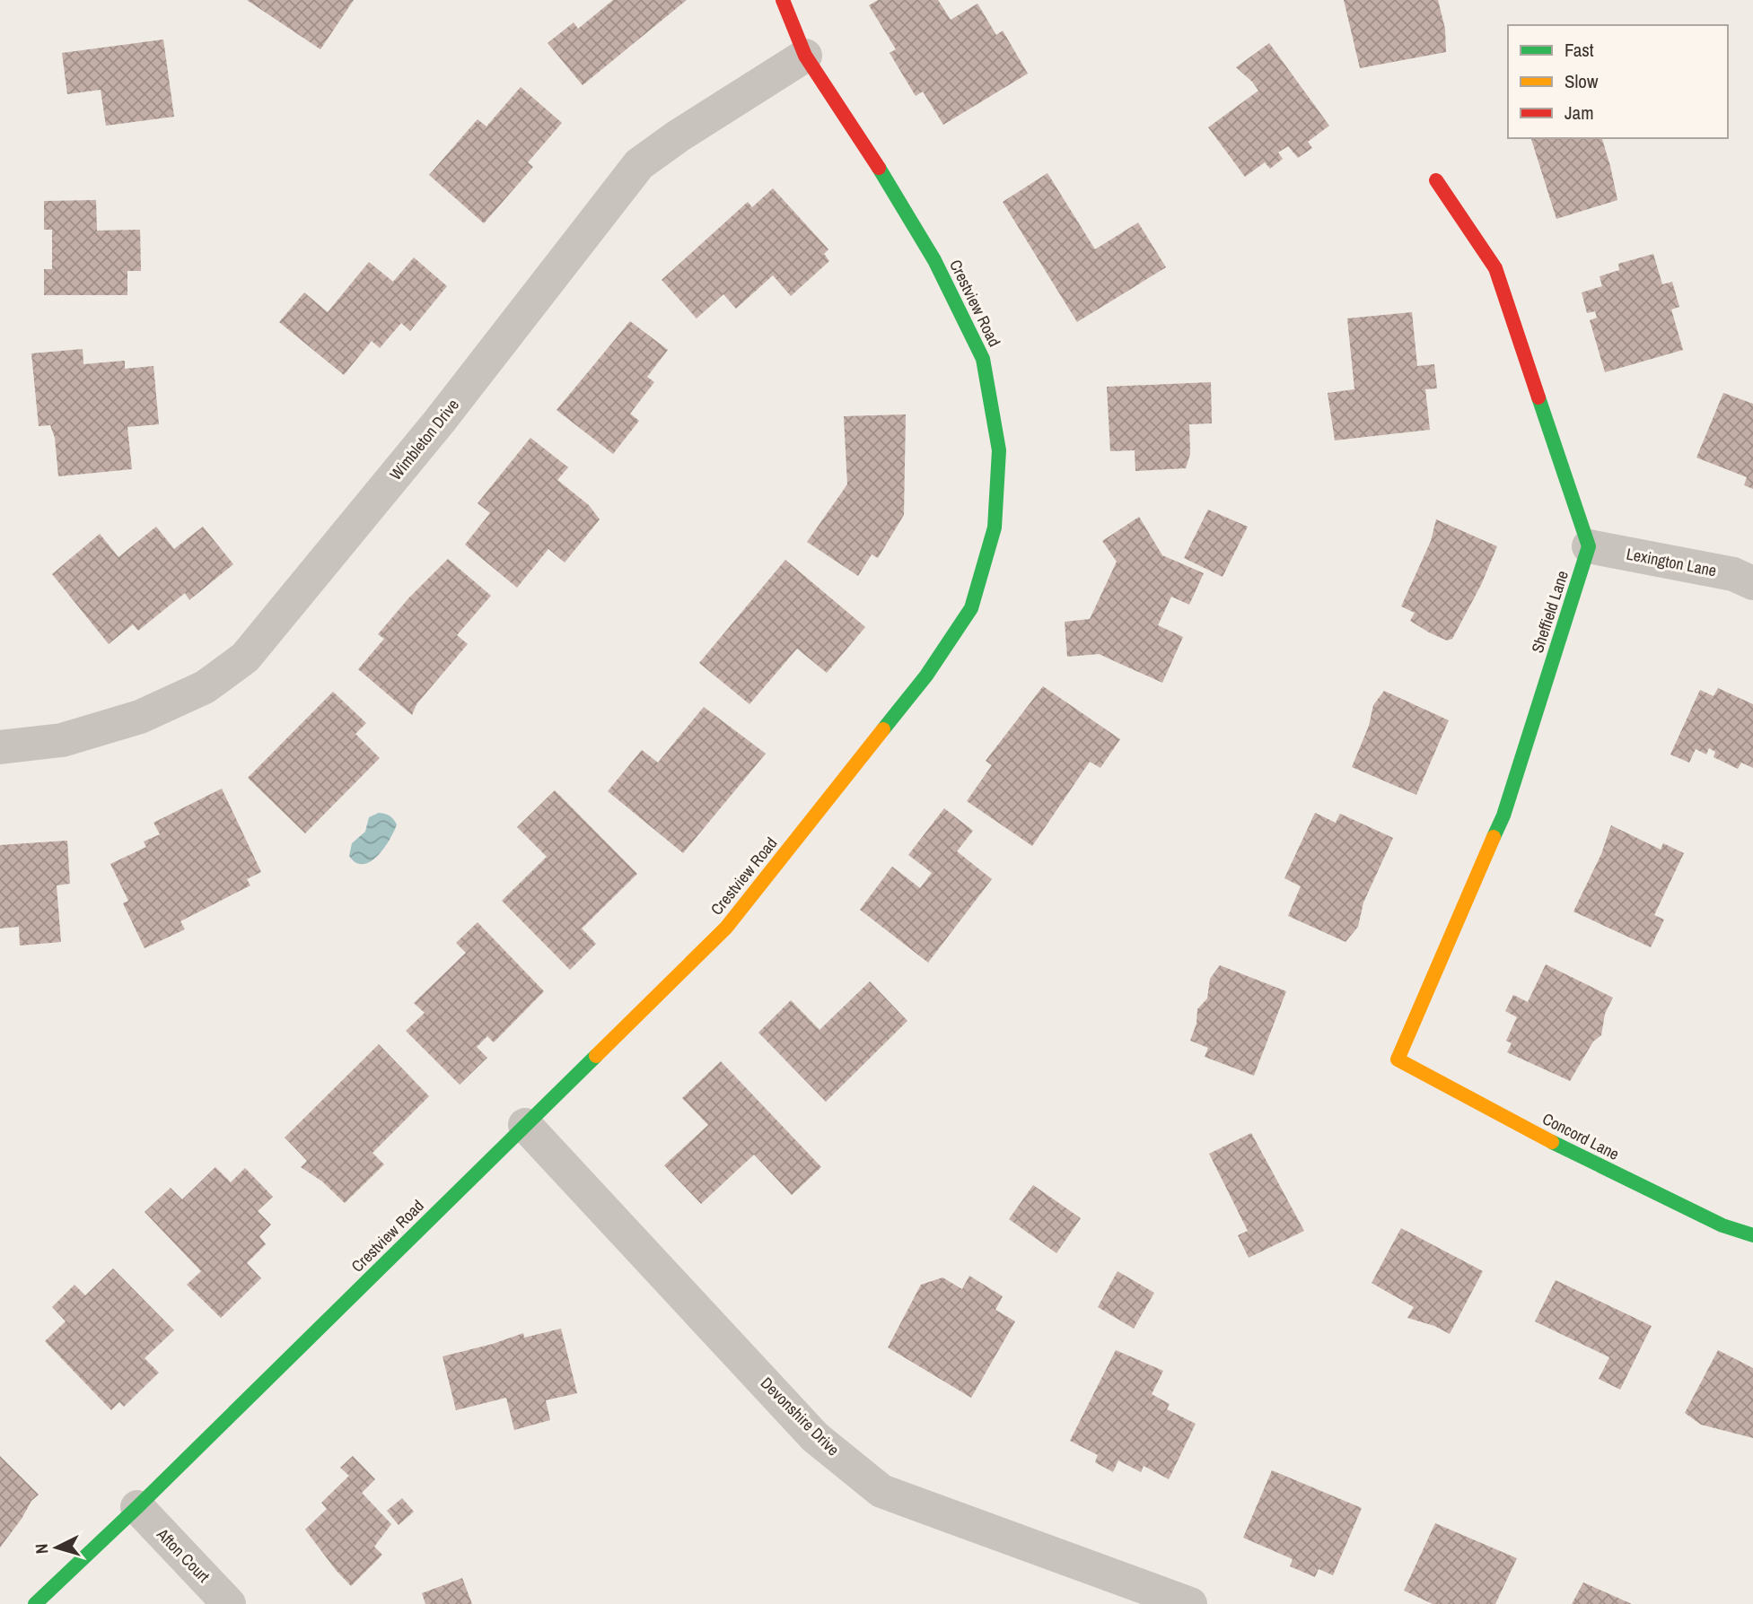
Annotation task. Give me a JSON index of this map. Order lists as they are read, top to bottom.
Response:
{
  "streets": {
    "street": [
      "Crestview Road",
      "Wimbleton Drive",
      "Lexington Lane",
      "Sheffield Lane",
      "Concord Lane",
      "Devonshire Drive",
      "Afton Court"
    ]
  },
  "crossings": [
    ["Crestview Road", "Wimbleton Drive"],
    ["Crestview Road", "Devonshire Drive"],
    ["Crestview Road", "Afton Court"],
    ["Lexington Lane", "Sheffield Lane"],
    ["Sheffield Lane", "Concord Lane"]
  ],
  "legend": ["Fast", "Slow", "Jam"],
  "north": "left"
}
